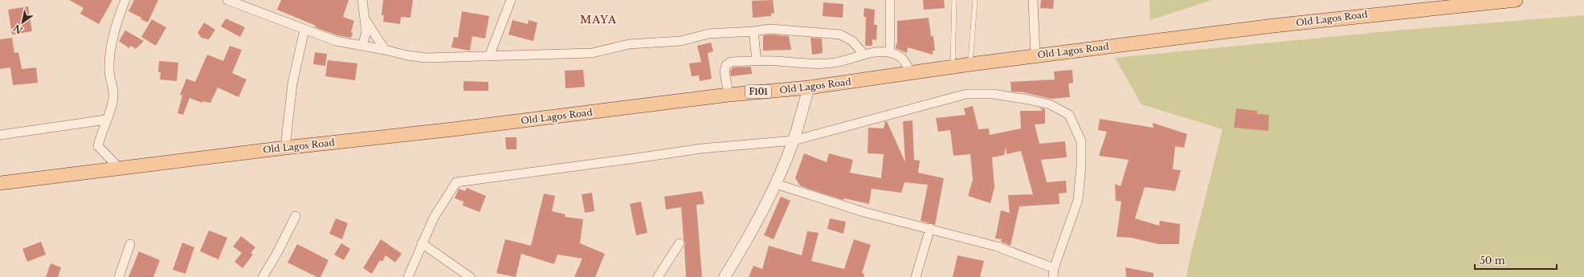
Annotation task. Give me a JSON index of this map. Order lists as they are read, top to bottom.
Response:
{
  "streets": {
    "main road": ["Old Lagos Road", "F101"]
  },
  "districts": ["MAYA"],
  "scale_bar": "50 m",
  "north": "bottom left"
}
